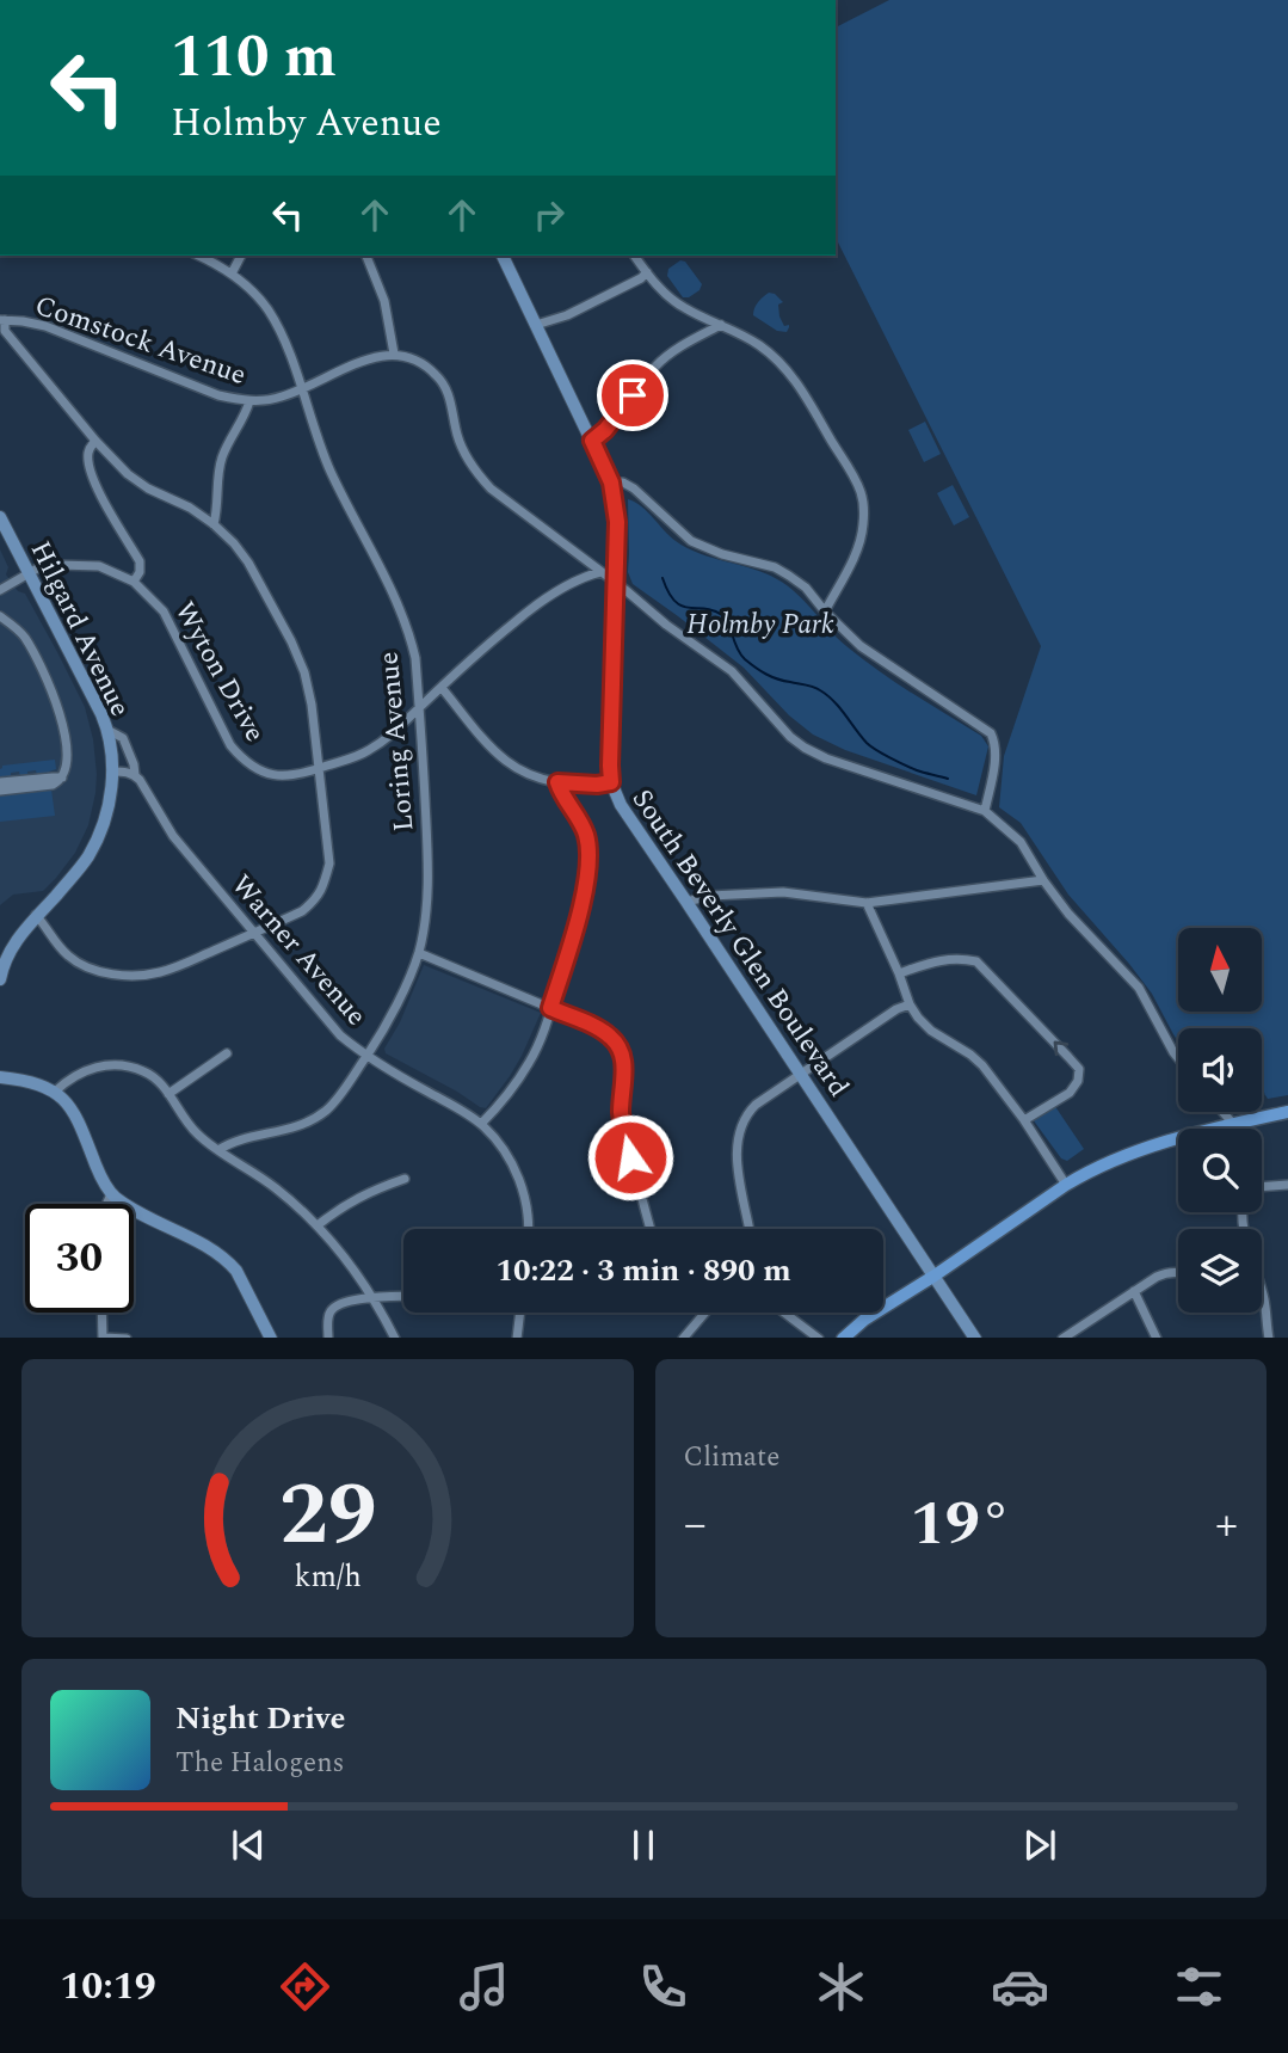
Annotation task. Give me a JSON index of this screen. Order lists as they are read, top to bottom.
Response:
{
  "streets": {
    "main road": ["Hilgard Avenue", "South Beverly Glen Boulevard"],
    "street": [
      "Comstock Avenue",
      "Wyton Drive",
      "Loring Avenue",
      "Warner Avenue"
    ]
  },
  "crossings": [
    ["Comstock Avenue", "Loring Avenue"],
    ["Hilgard Avenue", "Wyton Drive"],
    ["Hilgard Avenue", "Warner Avenue"],
    ["Wyton Drive", "Loring Avenue"],
    ["Loring Avenue", "Warner Avenue"]
  ],
  "parks": ["Holmby Park"],
  "north": "top",
  "page": {
    "turn": ["110 m", "Holmby Avenue"],
    "limit": "30",
    "trip": "10:22 · 3 min · 890 m",
    "tile": "Climate",
    "heat": ["−", "19°", "+"],
    "song": ["Night Drive", "The Halogens"],
    "tabs": "10:19",
    "gauge": ["29", "km/h"]
  }
}
